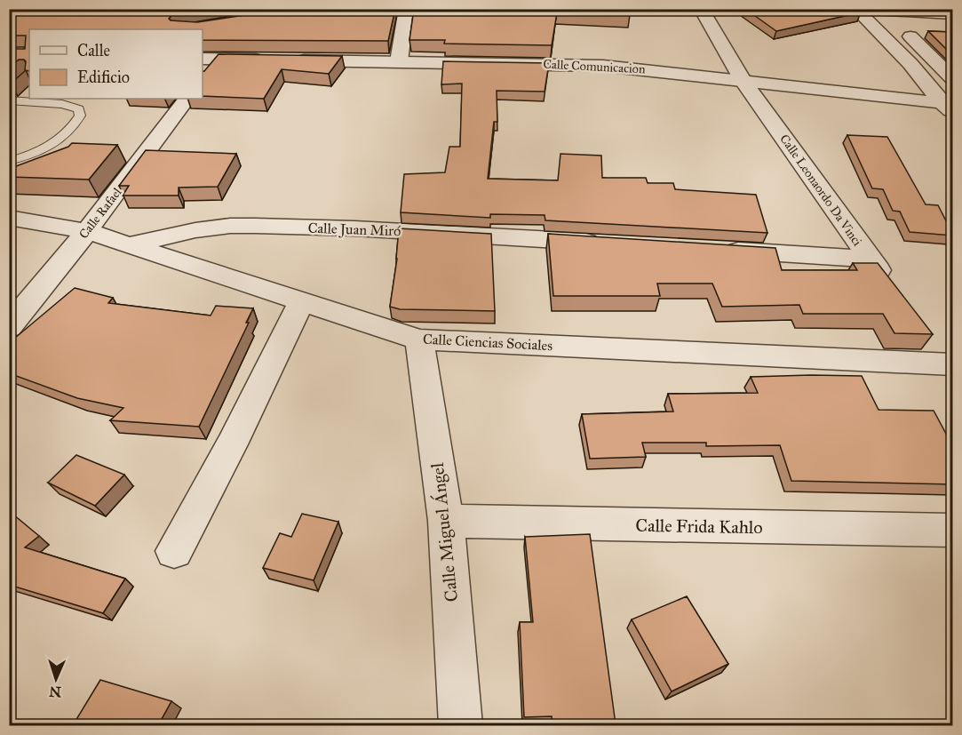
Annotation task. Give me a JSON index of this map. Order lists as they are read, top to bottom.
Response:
{
  "streets": {
    "street": [
      "Calle Comunicacion",
      "Calle Leonaordo Da Vinci",
      "Calle Rafael",
      "Calle Juan Miró",
      "Calle Ciencias Sociales",
      "Calle Frida Kahlo",
      "Calle Miguel Ángel"
    ]
  },
  "crossings": [
    ["Calle Comunicacion", "Calle Leonaordo Da Vinci"],
    ["Calle Rafael", "Calle Ciencias Sociales"],
    ["Calle Juan Miró", "Calle Ciencias Sociales"],
    ["Calle Ciencias Sociales", "Calle Miguel Ángel"],
    ["Calle Frida Kahlo", "Calle Miguel Ángel"]
  ],
  "legend": ["Calle", "Edificio"],
  "north": "bottom"
}
